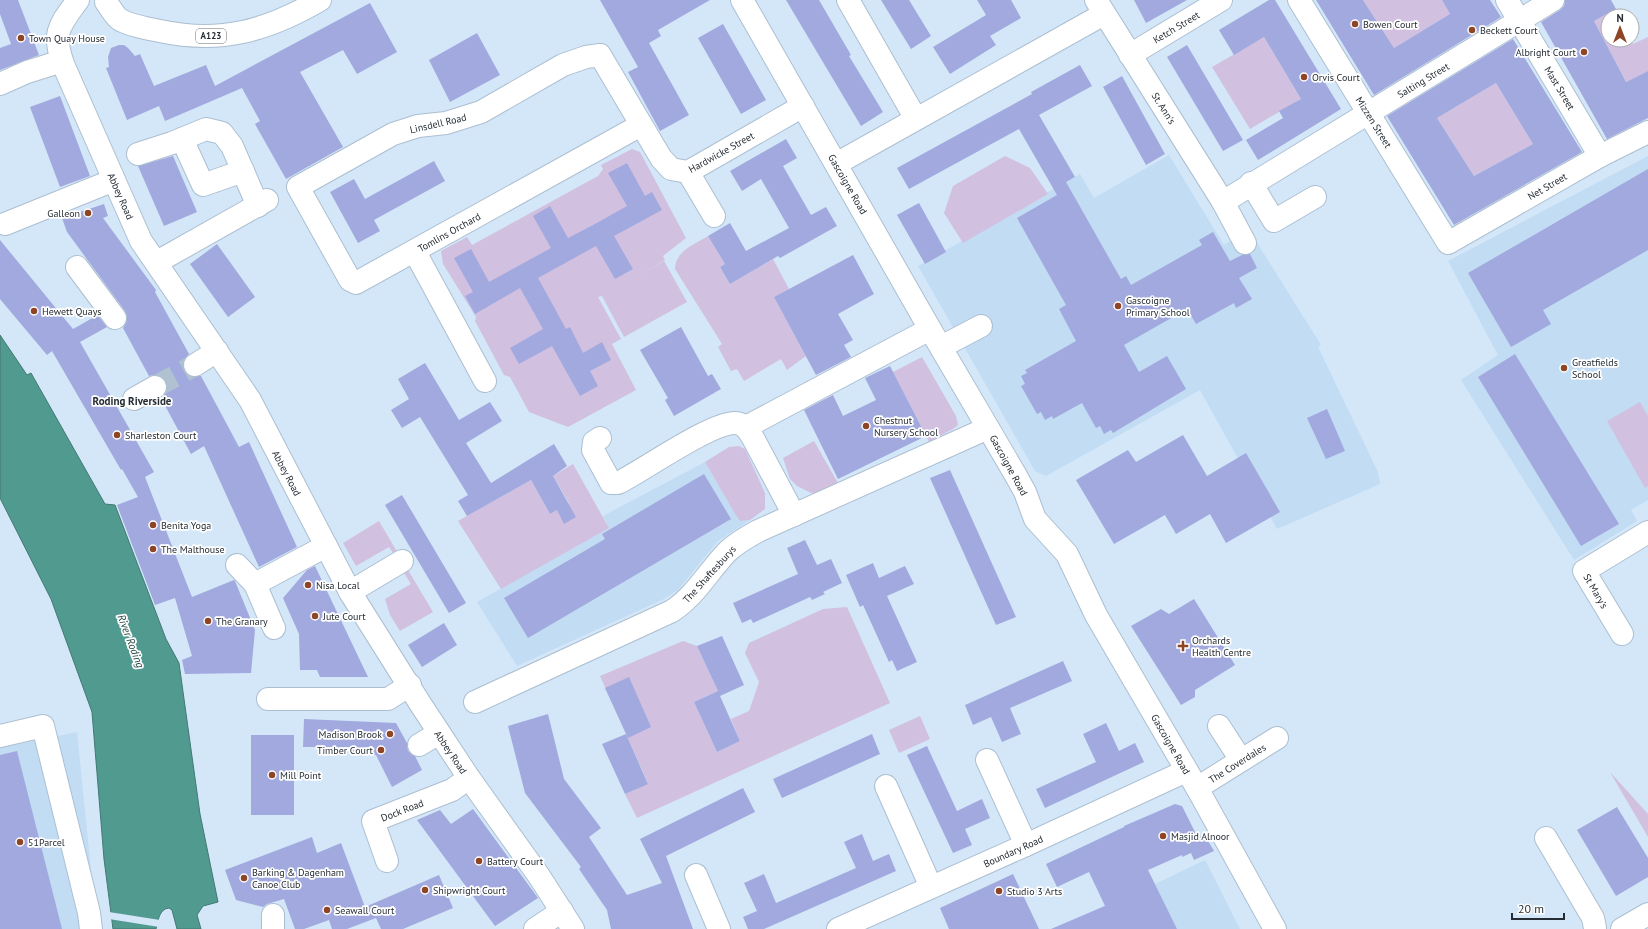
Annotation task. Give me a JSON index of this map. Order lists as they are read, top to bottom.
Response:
{
  "streets": {
    "street": [
      "Ketch Street",
      "A123",
      "Salting Street",
      "Mast Street",
      "St. Ann's",
      "Mizzen Street",
      "Linsdell Road",
      "Hardwicke Street",
      "Gascoigne Road",
      "Net Street",
      "Abbey Road",
      "Tomlins Orchard",
      "The Shaftesburys",
      "St Mary's",
      "The Coverdales",
      "Dock Road",
      "Boundary Road"
    ]
  },
  "crossings": [
    ["Ketch Street", "St. Ann's"],
    ["Salting Street", "Mast Street"],
    ["Salting Street", "Mizzen Street"],
    ["Mast Street", "Net Street"],
    ["St. Ann's", "Gascoigne Road"],
    ["Mizzen Street", "Net Street"],
    ["Linsdell Road", "Hardwicke Street"],
    ["Linsdell Road", "Tomlins Orchard"],
    ["Hardwicke Street", "Gascoigne Road"],
    ["Hardwicke Street", "Tomlins Orchard"],
    ["Gascoigne Road", "The Shaftesburys"],
    ["Gascoigne Road", "The Coverdales"],
    ["Gascoigne Road", "Boundary Road"],
    ["Abbey Road", "Dock Road"],
    ["The Coverdales", "Boundary Road"]
  ],
  "districts": ["Roding Riverside"],
  "water": ["River Roding"],
  "places": {
    "other": [
      "Bowen Court",
      "Beckett Court",
      "Town Quay House",
      "Albright Court",
      "Orvis Court",
      "Galleon",
      "Gascoigne Primary School",
      "Hewett Quays",
      "Greatfields School",
      "Chestnut Nursery School",
      "Sharleston Court",
      "Benita Yoga",
      "The Malthouse",
      "Nisa Local",
      "Jute Court",
      "The Granary",
      "Madison Brook",
      "Timber Court",
      "Mill Point",
      "Masjid Alnoor",
      "51Parcel",
      "Battery Court",
      "Barking & Dagenham Canoe Club",
      "Shipwright Court",
      "Studio 3 Arts",
      "Seawall Court"
    ],
    "health": ["Orchards Health Centre"]
  },
  "scale_bar": "20 m",
  "north": "top"
}
